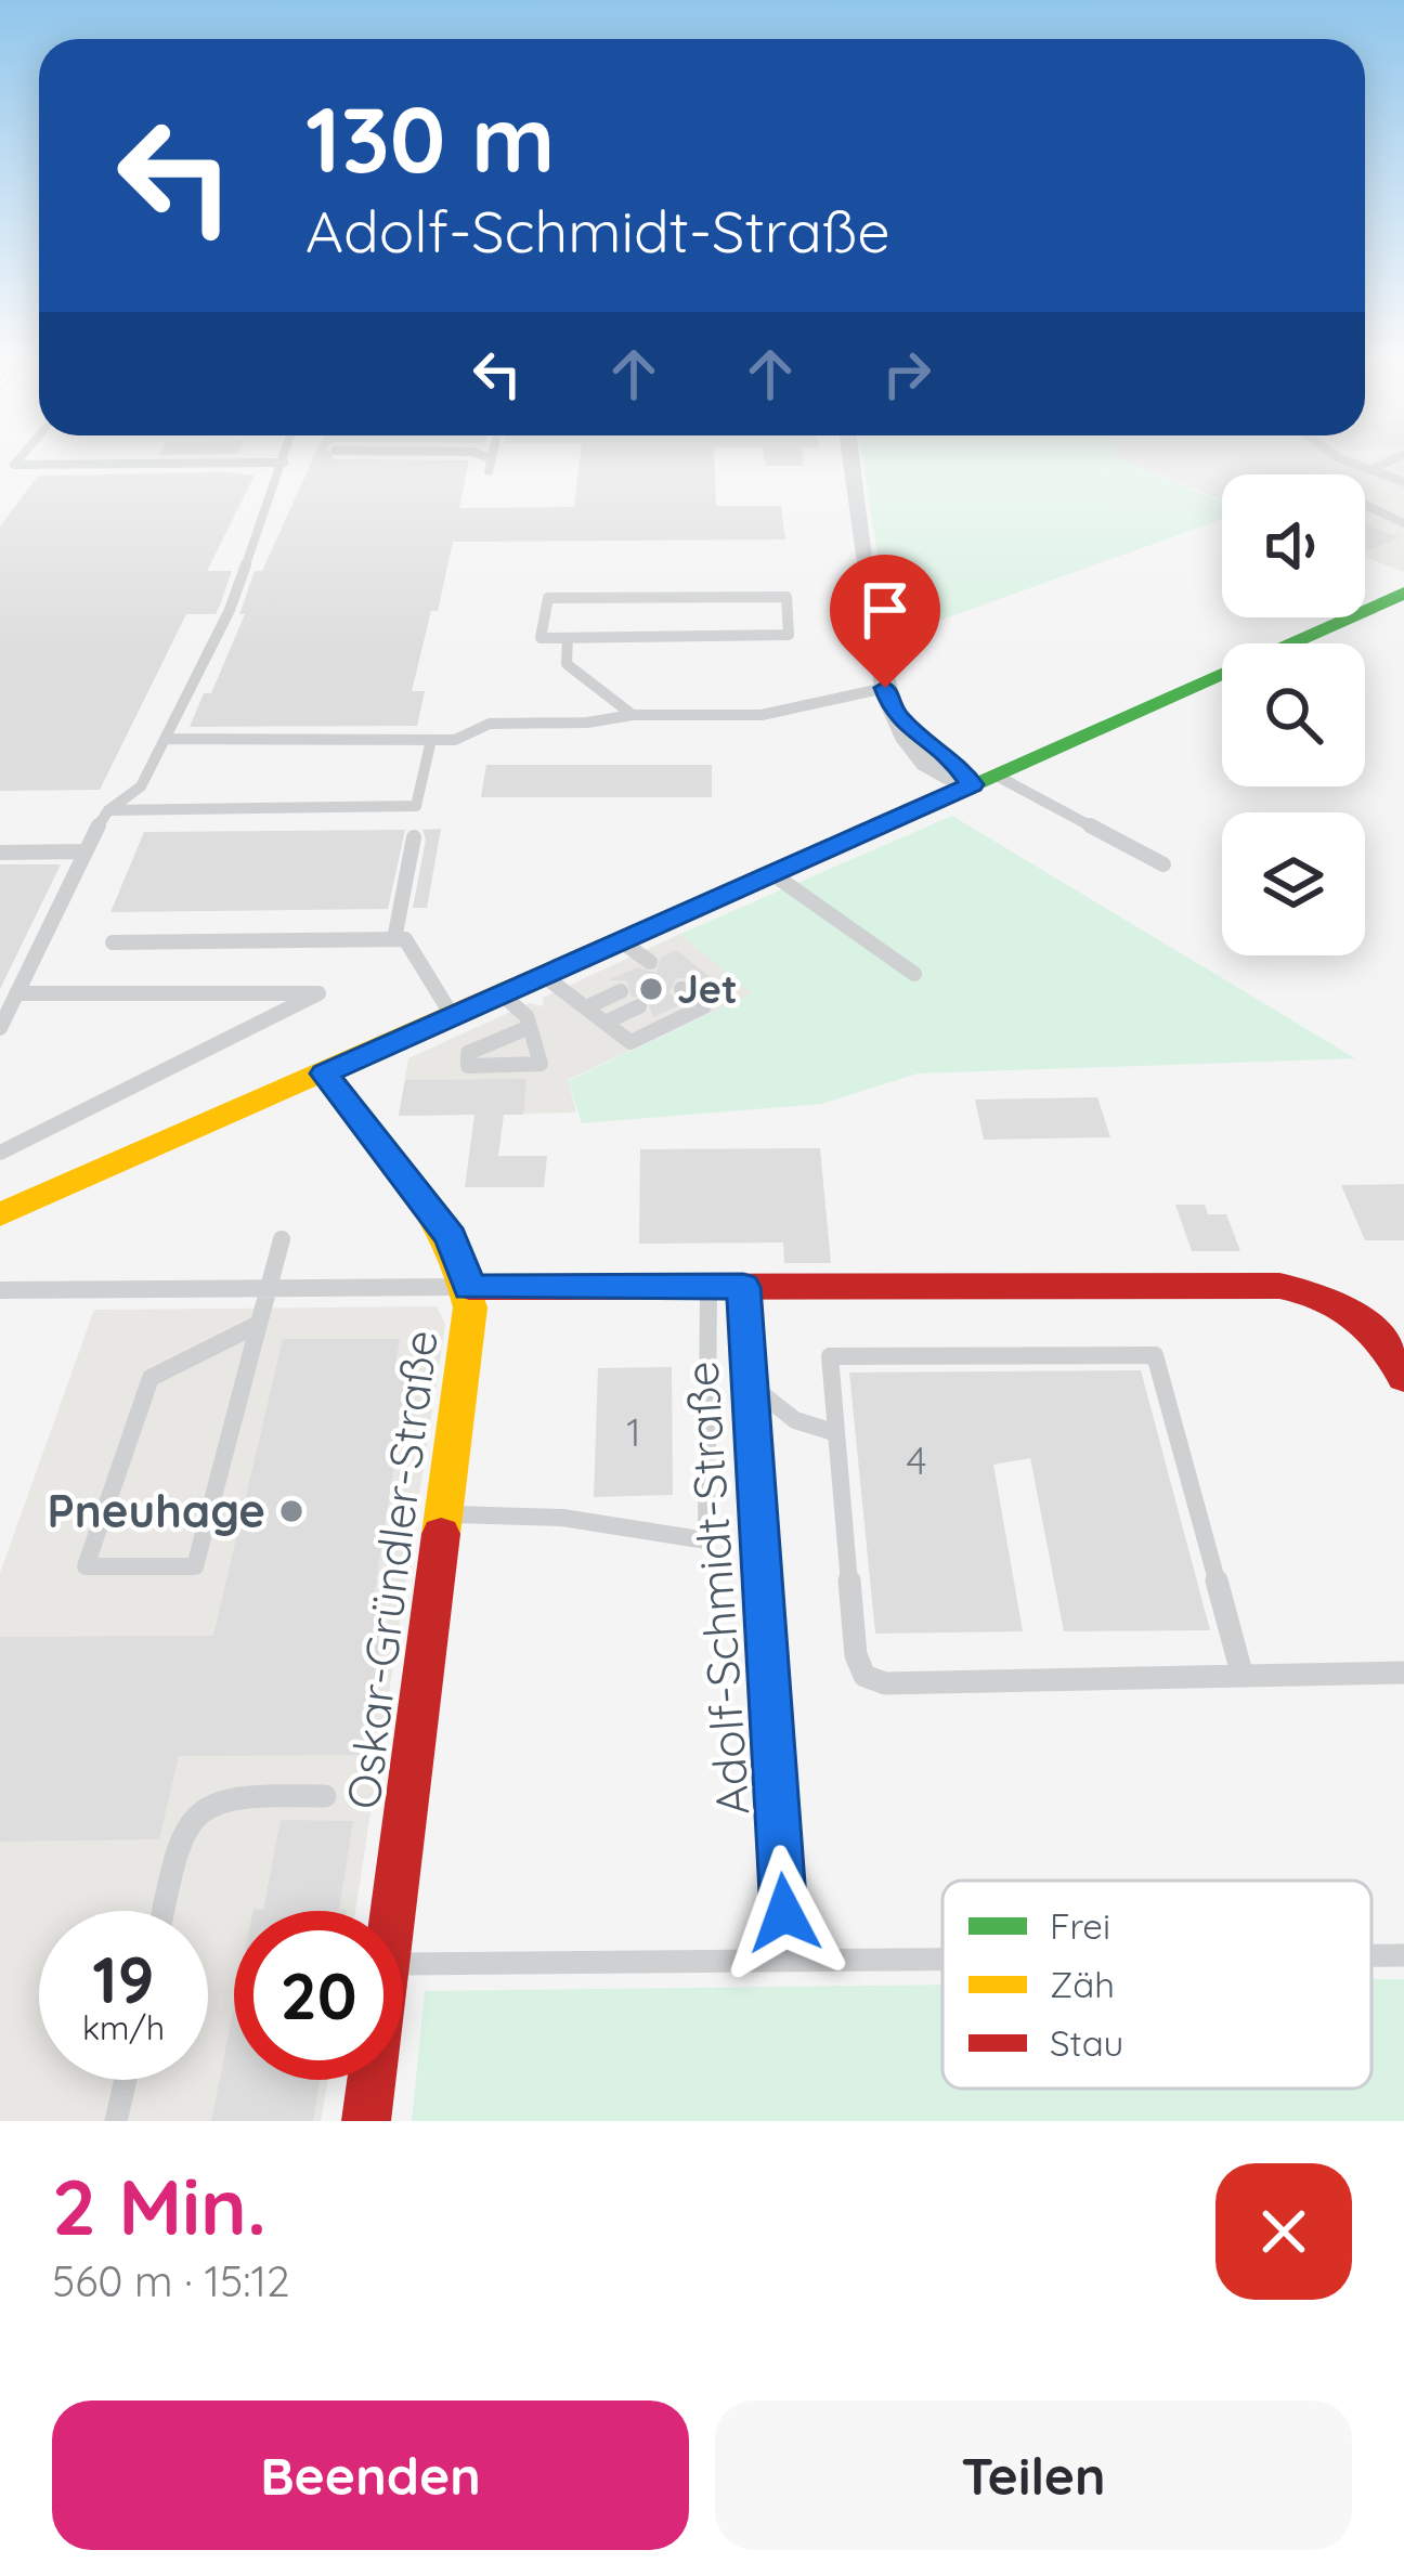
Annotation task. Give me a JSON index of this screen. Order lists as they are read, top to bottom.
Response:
{
  "streets": {
    "main road": ["Oskar-Gründler-Straße"],
    "lane": ["Adolf-Schmidt-Straße"]
  },
  "places": ["Jet", "Pneuhage"],
  "house_numbers": ["1", "4"],
  "legend": ["Frei", "Zäh", "Stau"],
  "page": {
    "turn": ["130 m", "Adolf-Schmidt-Straße"],
    "speed": "19 km/h",
    "limit": "20",
    "heading": ["2 Min.", "560 m · 15:12"],
    "buttons": ["Beenden", "Teilen"]
  }
}
